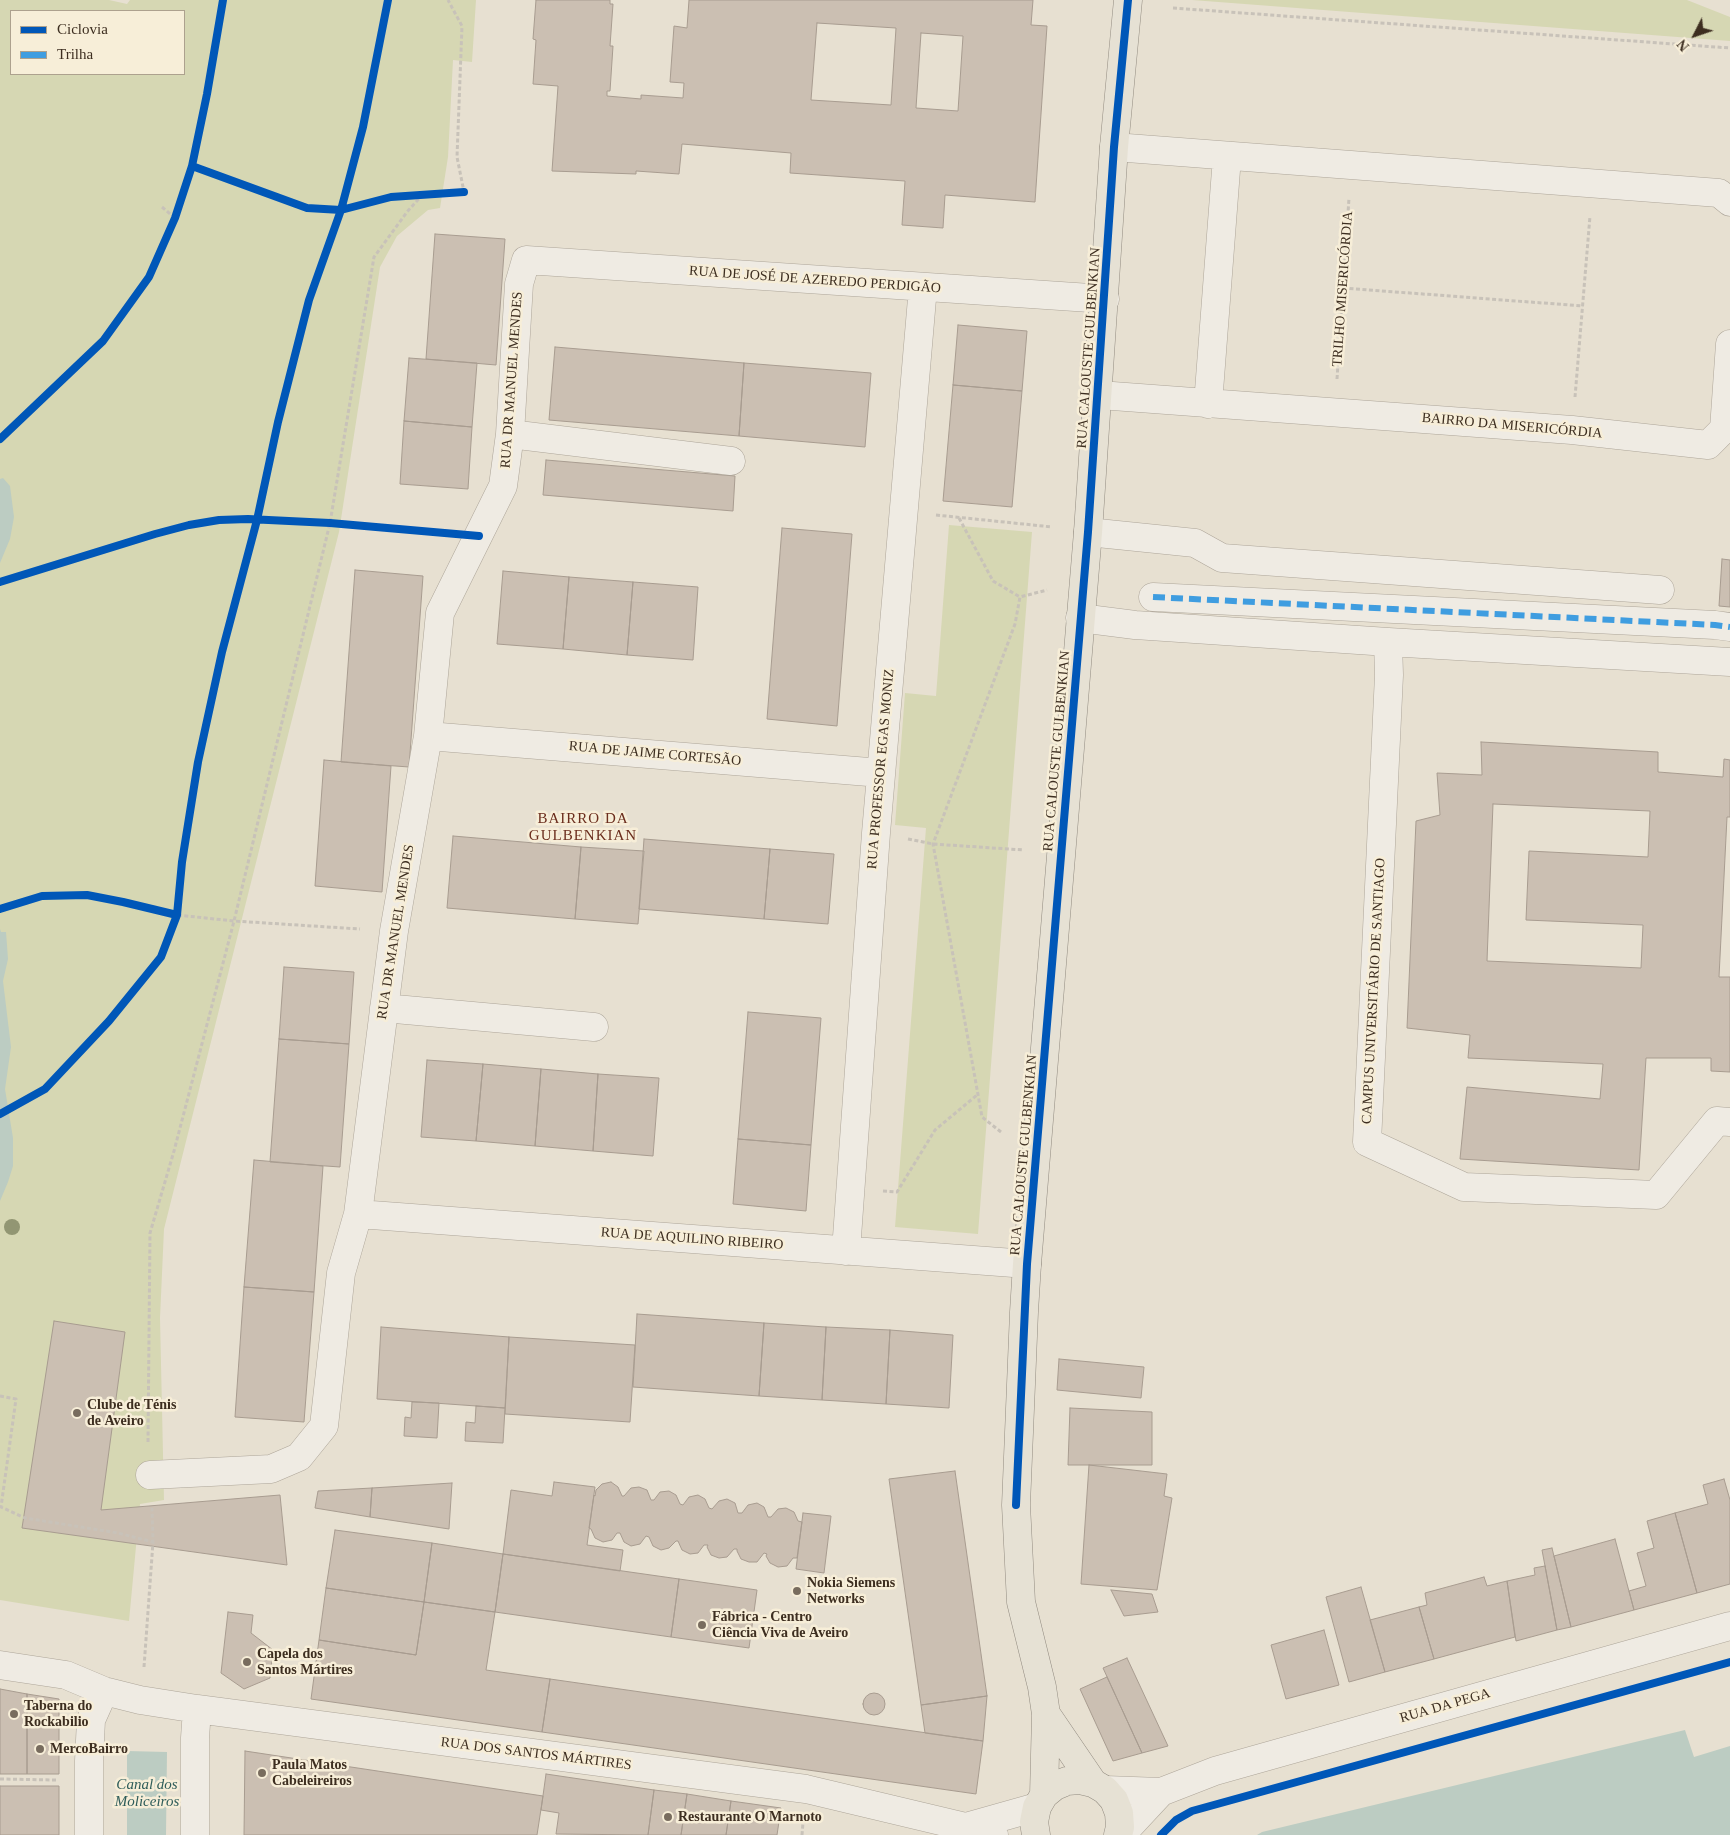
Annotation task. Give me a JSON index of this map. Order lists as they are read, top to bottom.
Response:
{
  "streets": {
    "main road": ["RUA CALOUSTE GULBENKIAN"],
    "street": [
      "RUA DE JOSÉ DE AZEREDO PERDIGÃO",
      "RUA DR MANUEL MENDES",
      "BAIRRO DA MISERICÓRDIA",
      "RUA DE JAIME CORTESÃO",
      "RUA PROFESSOR EGAS MONIZ",
      "CAMPUS UNIVERSITÁRIO DE SANTIAGO",
      "RUA DE AQUILINO RIBEIRO",
      "RUA DA PEGA",
      "RUA DOS SANTOS MÁRTIRES"
    ],
    "path": ["TRILHO MISERICÓRDIA"]
  },
  "crossings": [
    ["RUA DE JOSÉ DE AZEREDO PERDIGÃO", "RUA CALOUSTE GULBENKIAN"],
    ["RUA DE JOSÉ DE AZEREDO PERDIGÃO", "RUA DR MANUEL MENDES"],
    ["RUA DE JOSÉ DE AZEREDO PERDIGÃO", "RUA PROFESSOR EGAS MONIZ"],
    ["TRILHO MISERICÓRDIA", "BAIRRO DA MISERICÓRDIA"],
    ["RUA CALOUSTE GULBENKIAN", "BAIRRO DA MISERICÓRDIA"],
    ["RUA CALOUSTE GULBENKIAN", "RUA DE AQUILINO RIBEIRO"],
    ["RUA CALOUSTE GULBENKIAN", "RUA DA PEGA"],
    ["RUA CALOUSTE GULBENKIAN", "RUA DOS SANTOS MÁRTIRES"],
    ["RUA DR MANUEL MENDES", "RUA DE JAIME CORTESÃO"],
    ["RUA DR MANUEL MENDES", "RUA DE AQUILINO RIBEIRO"],
    ["RUA DE JAIME CORTESÃO", "RUA PROFESSOR EGAS MONIZ"],
    ["RUA PROFESSOR EGAS MONIZ", "RUA DE AQUILINO RIBEIRO"]
  ],
  "districts": ["BAIRRO DA GULBENKIAN"],
  "water": ["Canal dos Moliceiros"],
  "places": [
    "Clube de Ténis de Aveiro",
    "Nokia Siemens Networks",
    "Fábrica - Centro Ciência Viva de Aveiro",
    "Capela dos Santos Mártires",
    "Taberna do Rockabilio",
    "MercoBairro",
    "Paula Matos Cabeleireiros",
    "Restaurante O Marnoto"
  ],
  "legend": ["Ciclovia", "Trilha"],
  "north": "bottom left"
}
